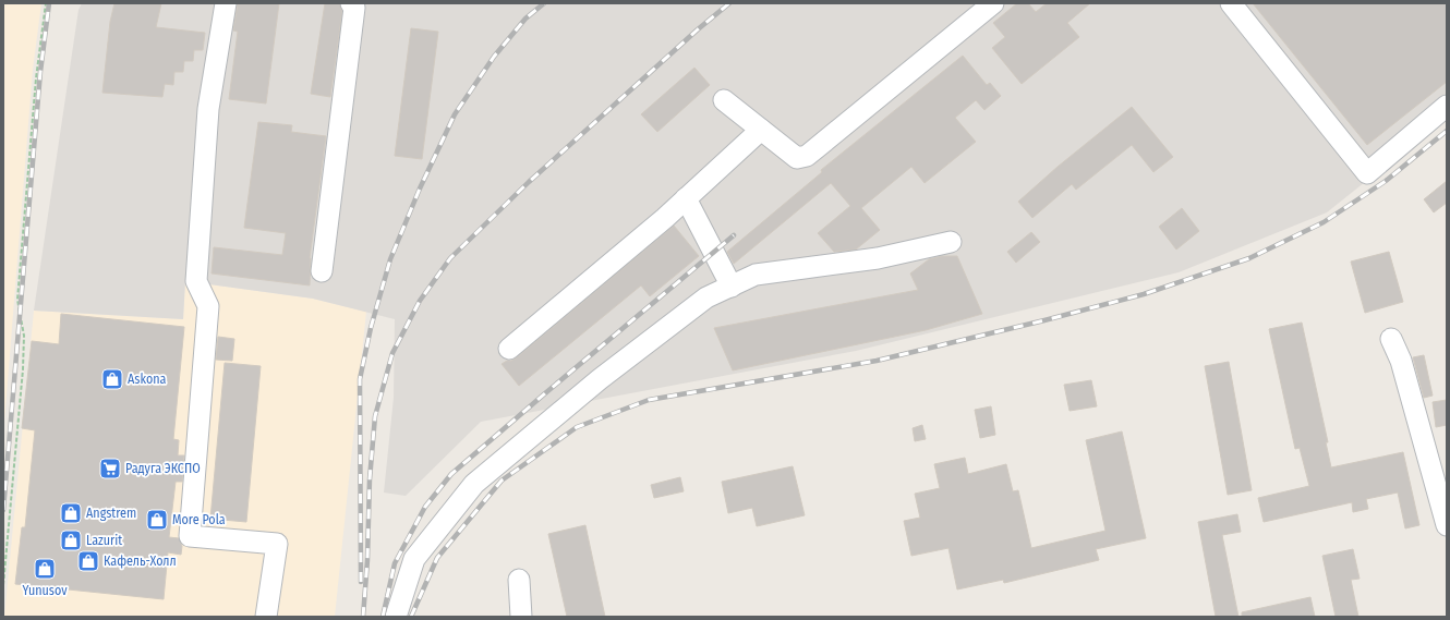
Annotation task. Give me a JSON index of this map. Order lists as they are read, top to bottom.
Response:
{
  "places": {
    "shop": [
      "Askona",
      "Angstrem",
      "More Pola",
      "Lazurit",
      "Кафель-Холл",
      "Yunusov"
    ],
    "supermarket": ["Радуга ЭКСПО"]
  }
}
